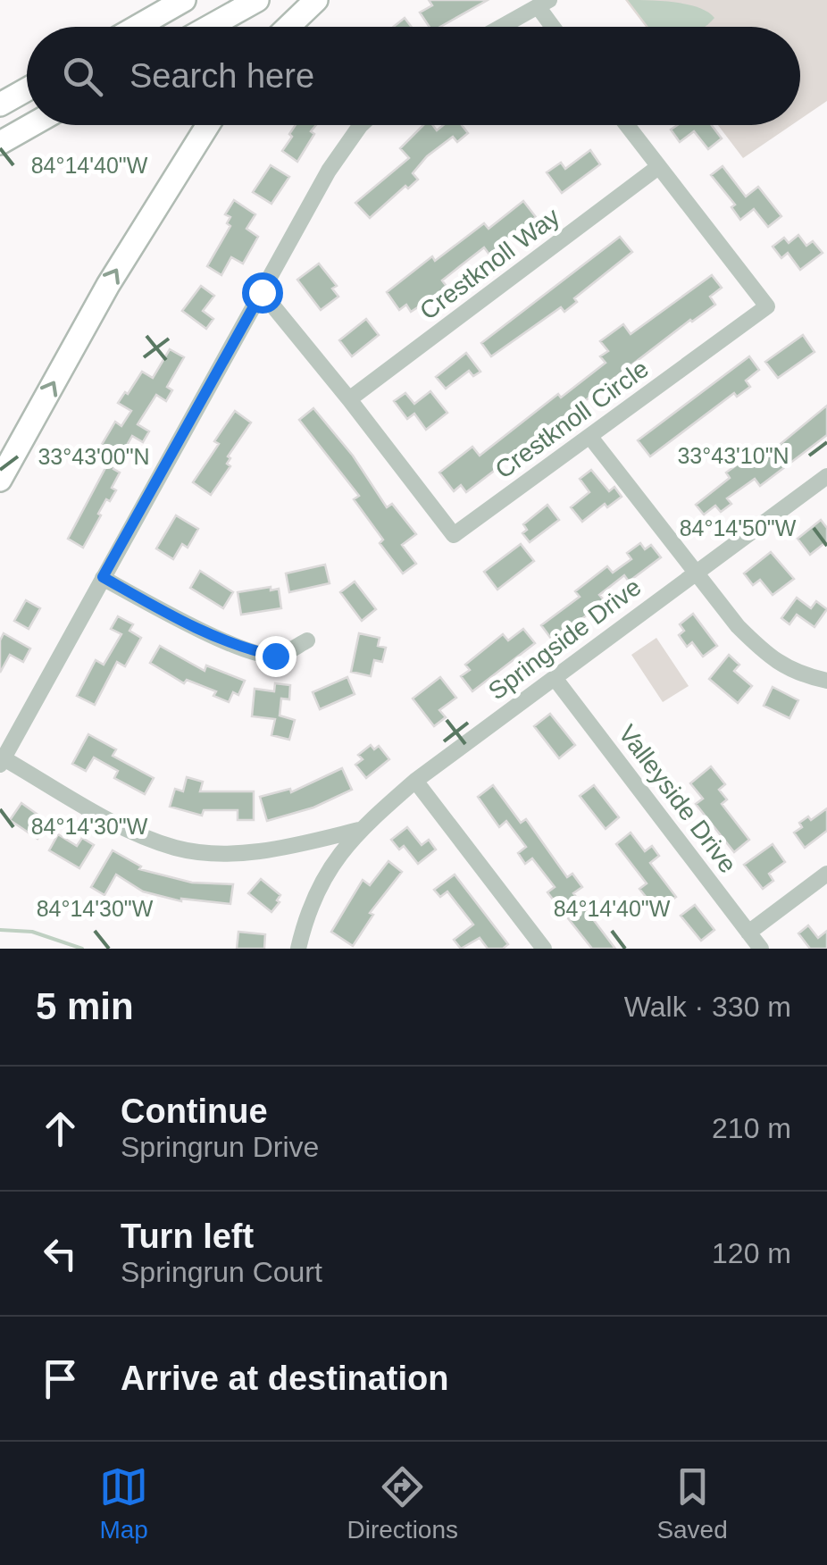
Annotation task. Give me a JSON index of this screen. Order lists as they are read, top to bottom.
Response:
{
  "streets": {
    "street": [
      "Crestknoll Way",
      "Crestknoll Circle",
      "Springside Drive",
      "Valleyside Drive"
    ]
  },
  "crossings": [
    ["Crestknoll Way", "Crestknoll Circle"],
    ["Springside Drive", "Valleyside Drive"]
  ],
  "page": {
    "search": "Search here",
    "heading": ["5 min", "Walk · 330 m"],
    "list": [
      ["Continue", "Springrun Drive", "210 m"],
      ["Turn left", "Springrun Court", "120 m"],
      "Arrive at destination"
    ],
    "nav": ["Map", "Directions", "Saved"]
  },
  "coordinates": [
    "84°14'40\"W",
    "33°43'10\"N",
    "33°43'00\"N",
    "84°14'50\"W",
    "84°14'30\"W"
  ]
}
